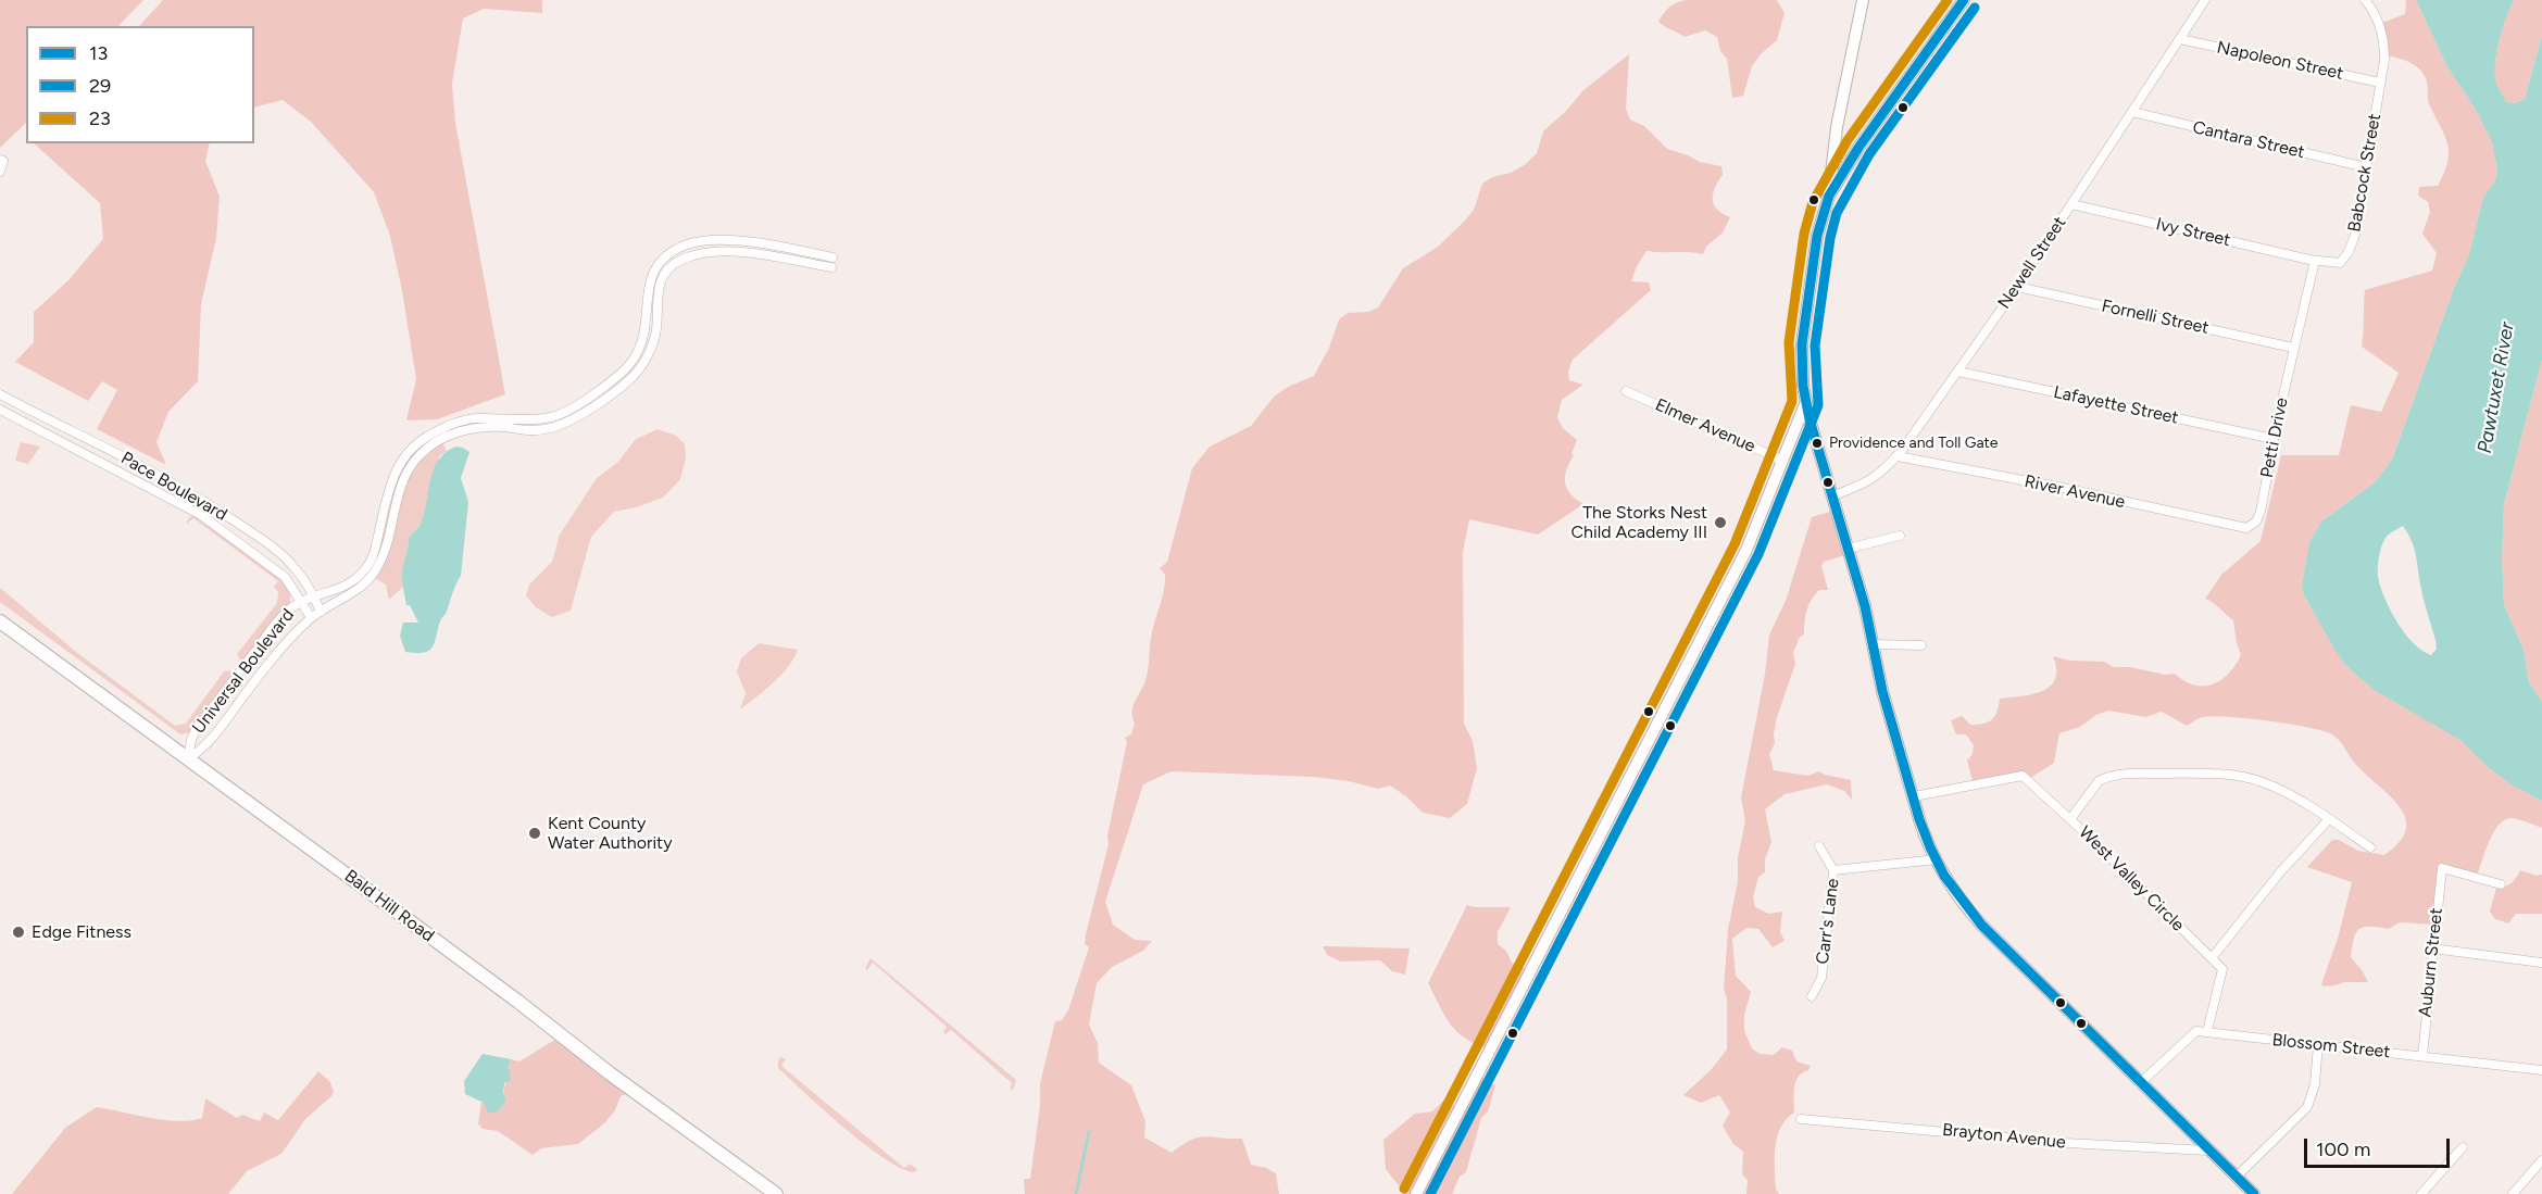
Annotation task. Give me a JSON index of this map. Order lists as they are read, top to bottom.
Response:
{
  "streets": {
    "main road": ["Bald Hill Road"],
    "street": [
      "Napoleon Street",
      "Cantara Street",
      "Babcock Street",
      "Ivy Street",
      "Newell Street",
      "Fornelli Street",
      "Lafayette Street",
      "Elmer Avenue",
      "Petti Drive",
      "Pace Boulevard",
      "River Avenue",
      "Universal Boulevard",
      "West Valley Circle",
      "Carr's Lane",
      "Auburn Street",
      "Blossom Street",
      "Brayton Avenue"
    ]
  },
  "crossings": [
    ["Napoleon Street", "Babcock Street"],
    ["Napoleon Street", "Newell Street"],
    ["Cantara Street", "Babcock Street"],
    ["Cantara Street", "Newell Street"],
    ["Babcock Street", "Ivy Street"],
    ["Ivy Street", "Newell Street"],
    ["Newell Street", "Fornelli Street"],
    ["Newell Street", "Lafayette Street"],
    ["Newell Street", "River Avenue"],
    ["Fornelli Street", "Petti Drive"],
    ["Lafayette Street", "Petti Drive"],
    ["Petti Drive", "River Avenue"],
    ["Pace Boulevard", "Universal Boulevard"],
    ["Universal Boulevard", "Bald Hill Road"],
    ["Auburn Street", "Blossom Street"]
  ],
  "water": ["Pawtuxet River"],
  "places": [
    "Providence and Toll Gate",
    "The Storks Nest Child Academy III",
    "Kent County Water Authority",
    "Edge Fitness"
  ],
  "lines": ["transit line 13", "transit line 23", "transit line 29"],
  "legend": ["13", "29", "23"],
  "scale_bar": "100 m"
}
